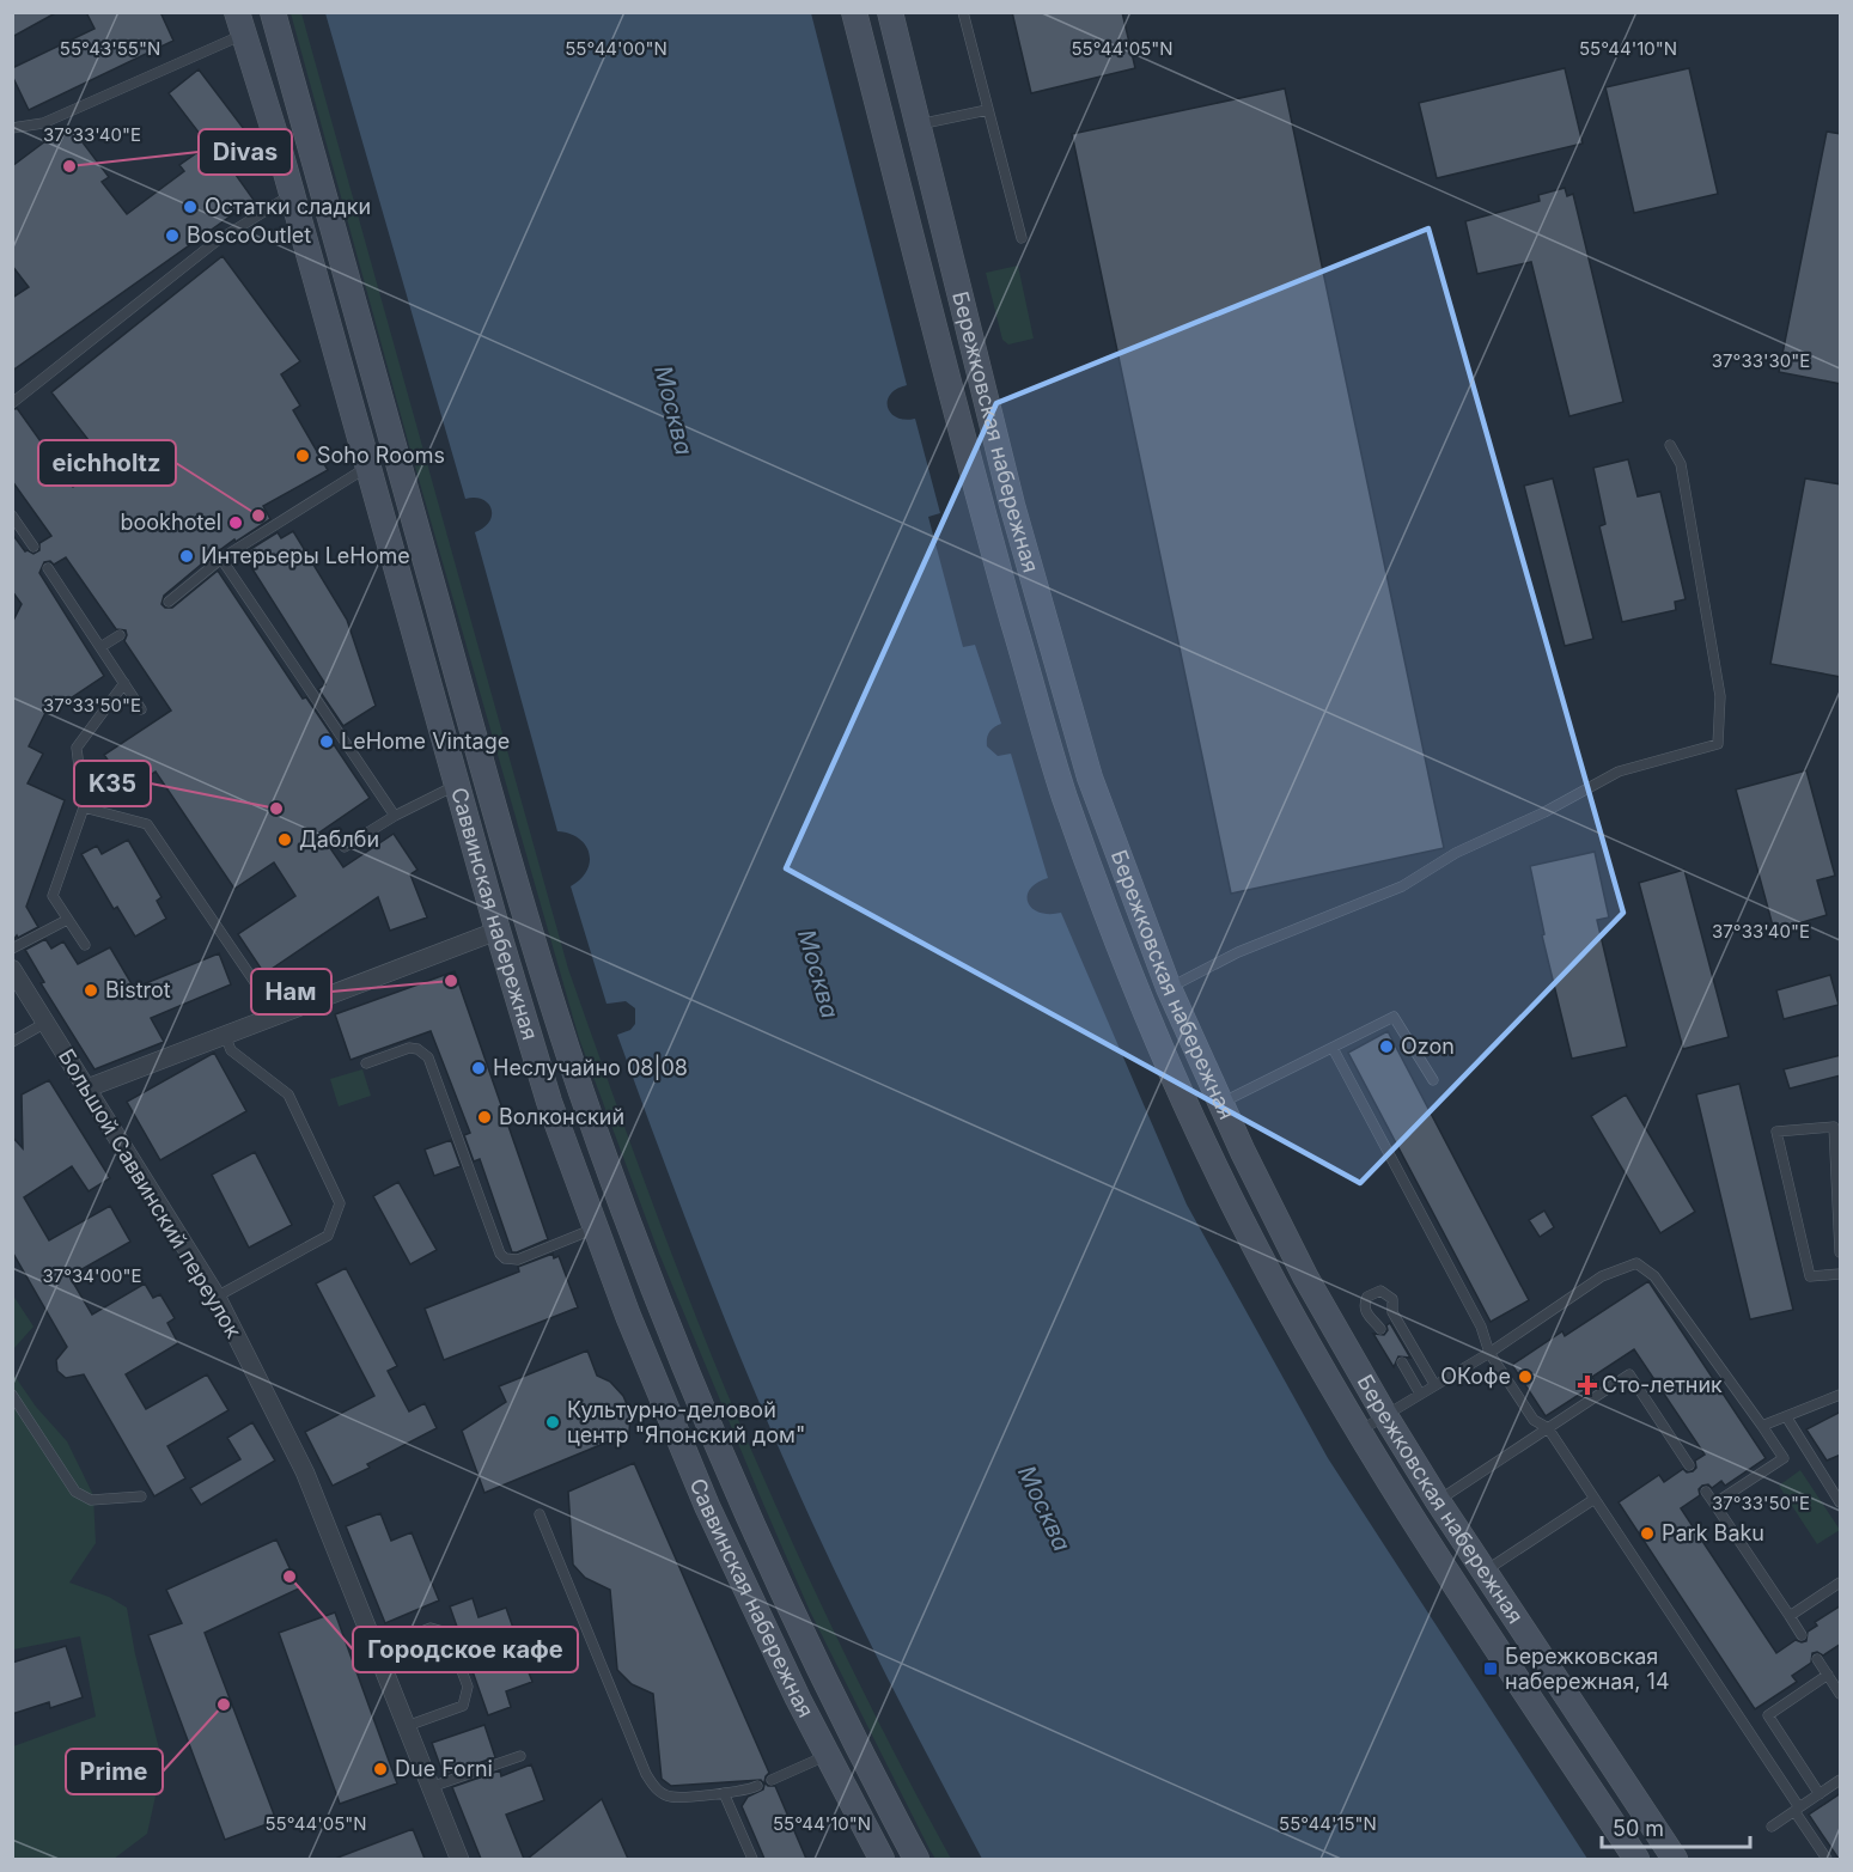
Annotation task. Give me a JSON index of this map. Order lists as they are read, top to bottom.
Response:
{
  "streets": {
    "main road": ["Бережковская набережная", "Саввинская набережная"],
    "street": ["Большой Саввинский переулок"]
  },
  "water": ["Москва"],
  "places": {
    "other": [
      "Divas",
      "Остатки сладки",
      "BoscoOutlet",
      "Soho Rooms",
      "eichholtz",
      "bookhotel",
      "Интерьеры LeHome",
      "LeHome Vintage",
      "K35",
      "Даблби",
      "Нам",
      "Bistrot",
      "Ozon",
      "Неслучайно 08|08",
      "Волконский",
      "ОКофе",
      "Культурно-деловой центр \"Японский дом\"",
      "Park Baku",
      "Городское кафе",
      "Prime",
      "Due Forni"
    ],
    "health": ["Сто-летник"],
    "transit": ["Бережковская набережная, 14"]
  },
  "scale_bar": "50 m",
  "coordinates": [
    "55°43'55\"N",
    "55°44'00\"N",
    "55°44'05\"N",
    "55°44'10\"N",
    "37°33'40\"E",
    "37°33'30\"E",
    "37°33'50\"E",
    "37°34'00\"E",
    "55°44'15\"N"
  ]
}
